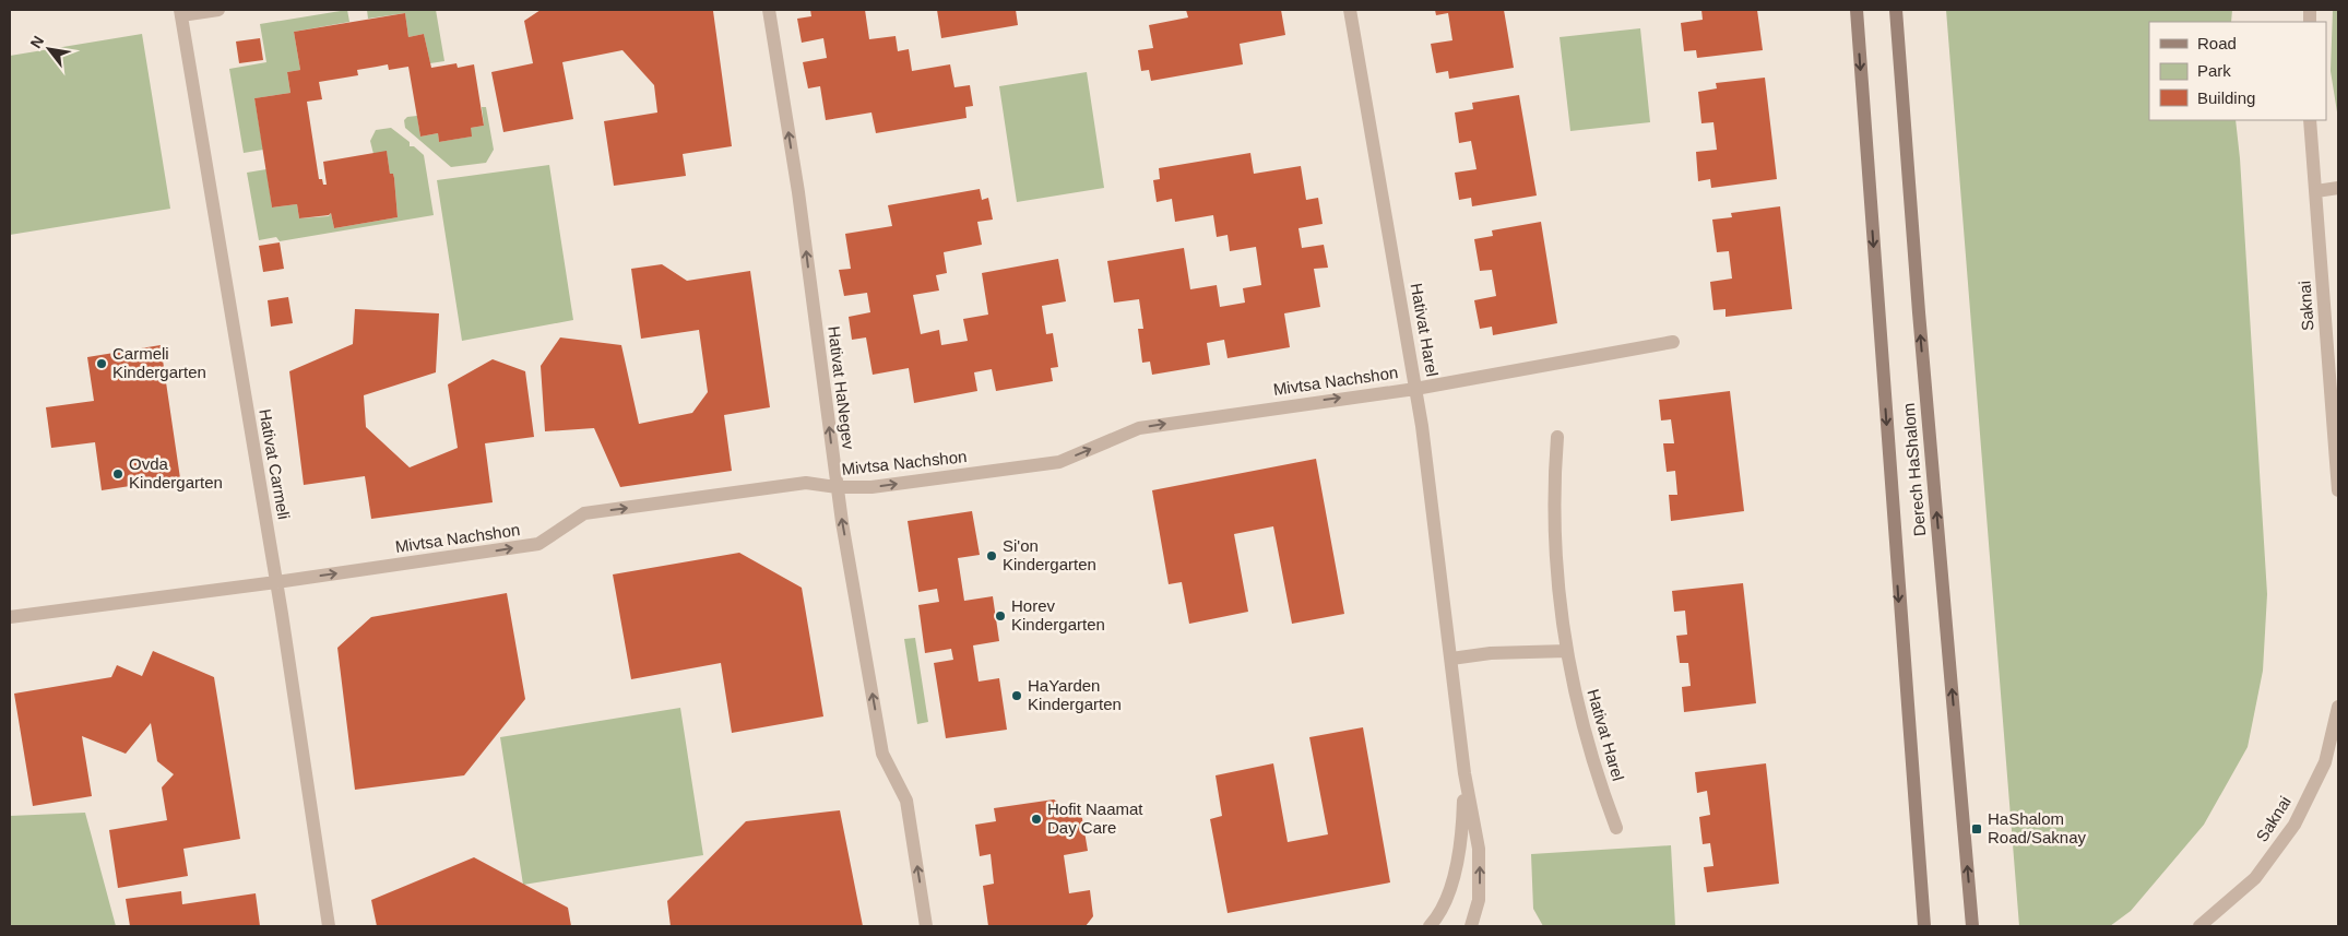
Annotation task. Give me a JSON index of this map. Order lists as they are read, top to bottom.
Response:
{
  "streets": {
    "street": [
      "Saknai",
      "Hativat Harel",
      "Mivtsa Nachshon",
      "Hativat HaNegev",
      "Hativat Carmeli",
      "Derech HaShalom"
    ]
  },
  "crossings": [
    ["Hativat Harel", "Mivtsa Nachshon"],
    ["Mivtsa Nachshon", "Hativat HaNegev"],
    ["Mivtsa Nachshon", "Hativat Carmeli"]
  ],
  "one_way": ["Mivtsa Nachshon", "Hativat HaNegev"],
  "places": {
    "other": [
      "Carmeli Kindergarten",
      "Ovda Kindergarten",
      "Si'on Kindergarten",
      "Horev Kindergarten",
      "HaYarden Kindergarten",
      "Hofit Naamat Day Care"
    ],
    "transit": ["HaShalom Road/Saknay"]
  },
  "legend": ["Road", "Park", "Building"],
  "north": "top left"
}
